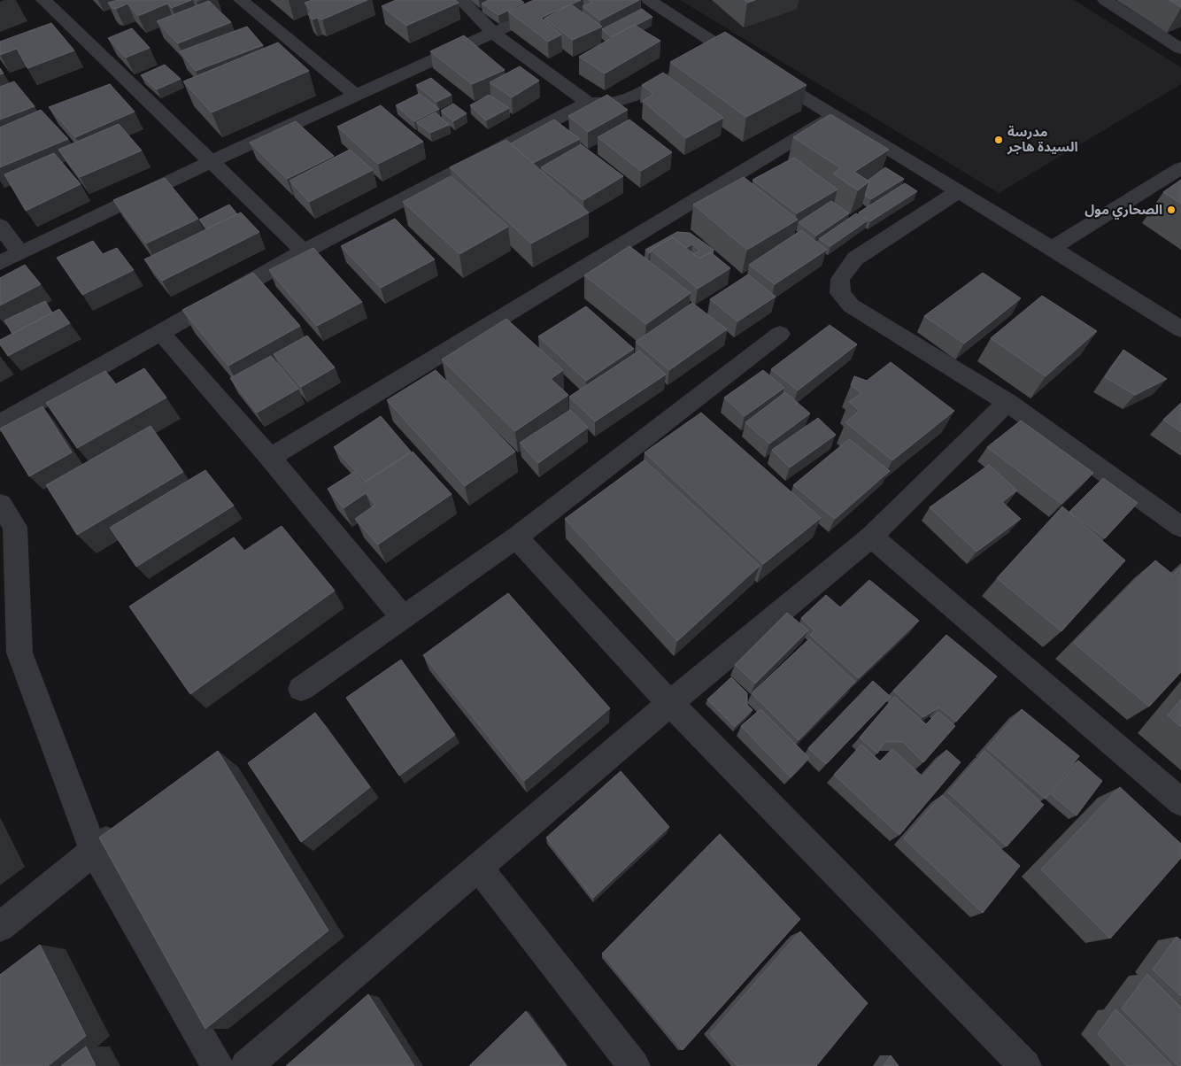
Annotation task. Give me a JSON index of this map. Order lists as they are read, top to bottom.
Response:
{
  "places": ["مدرسة السيدة هاجر", "الصحاري مول"]
}
